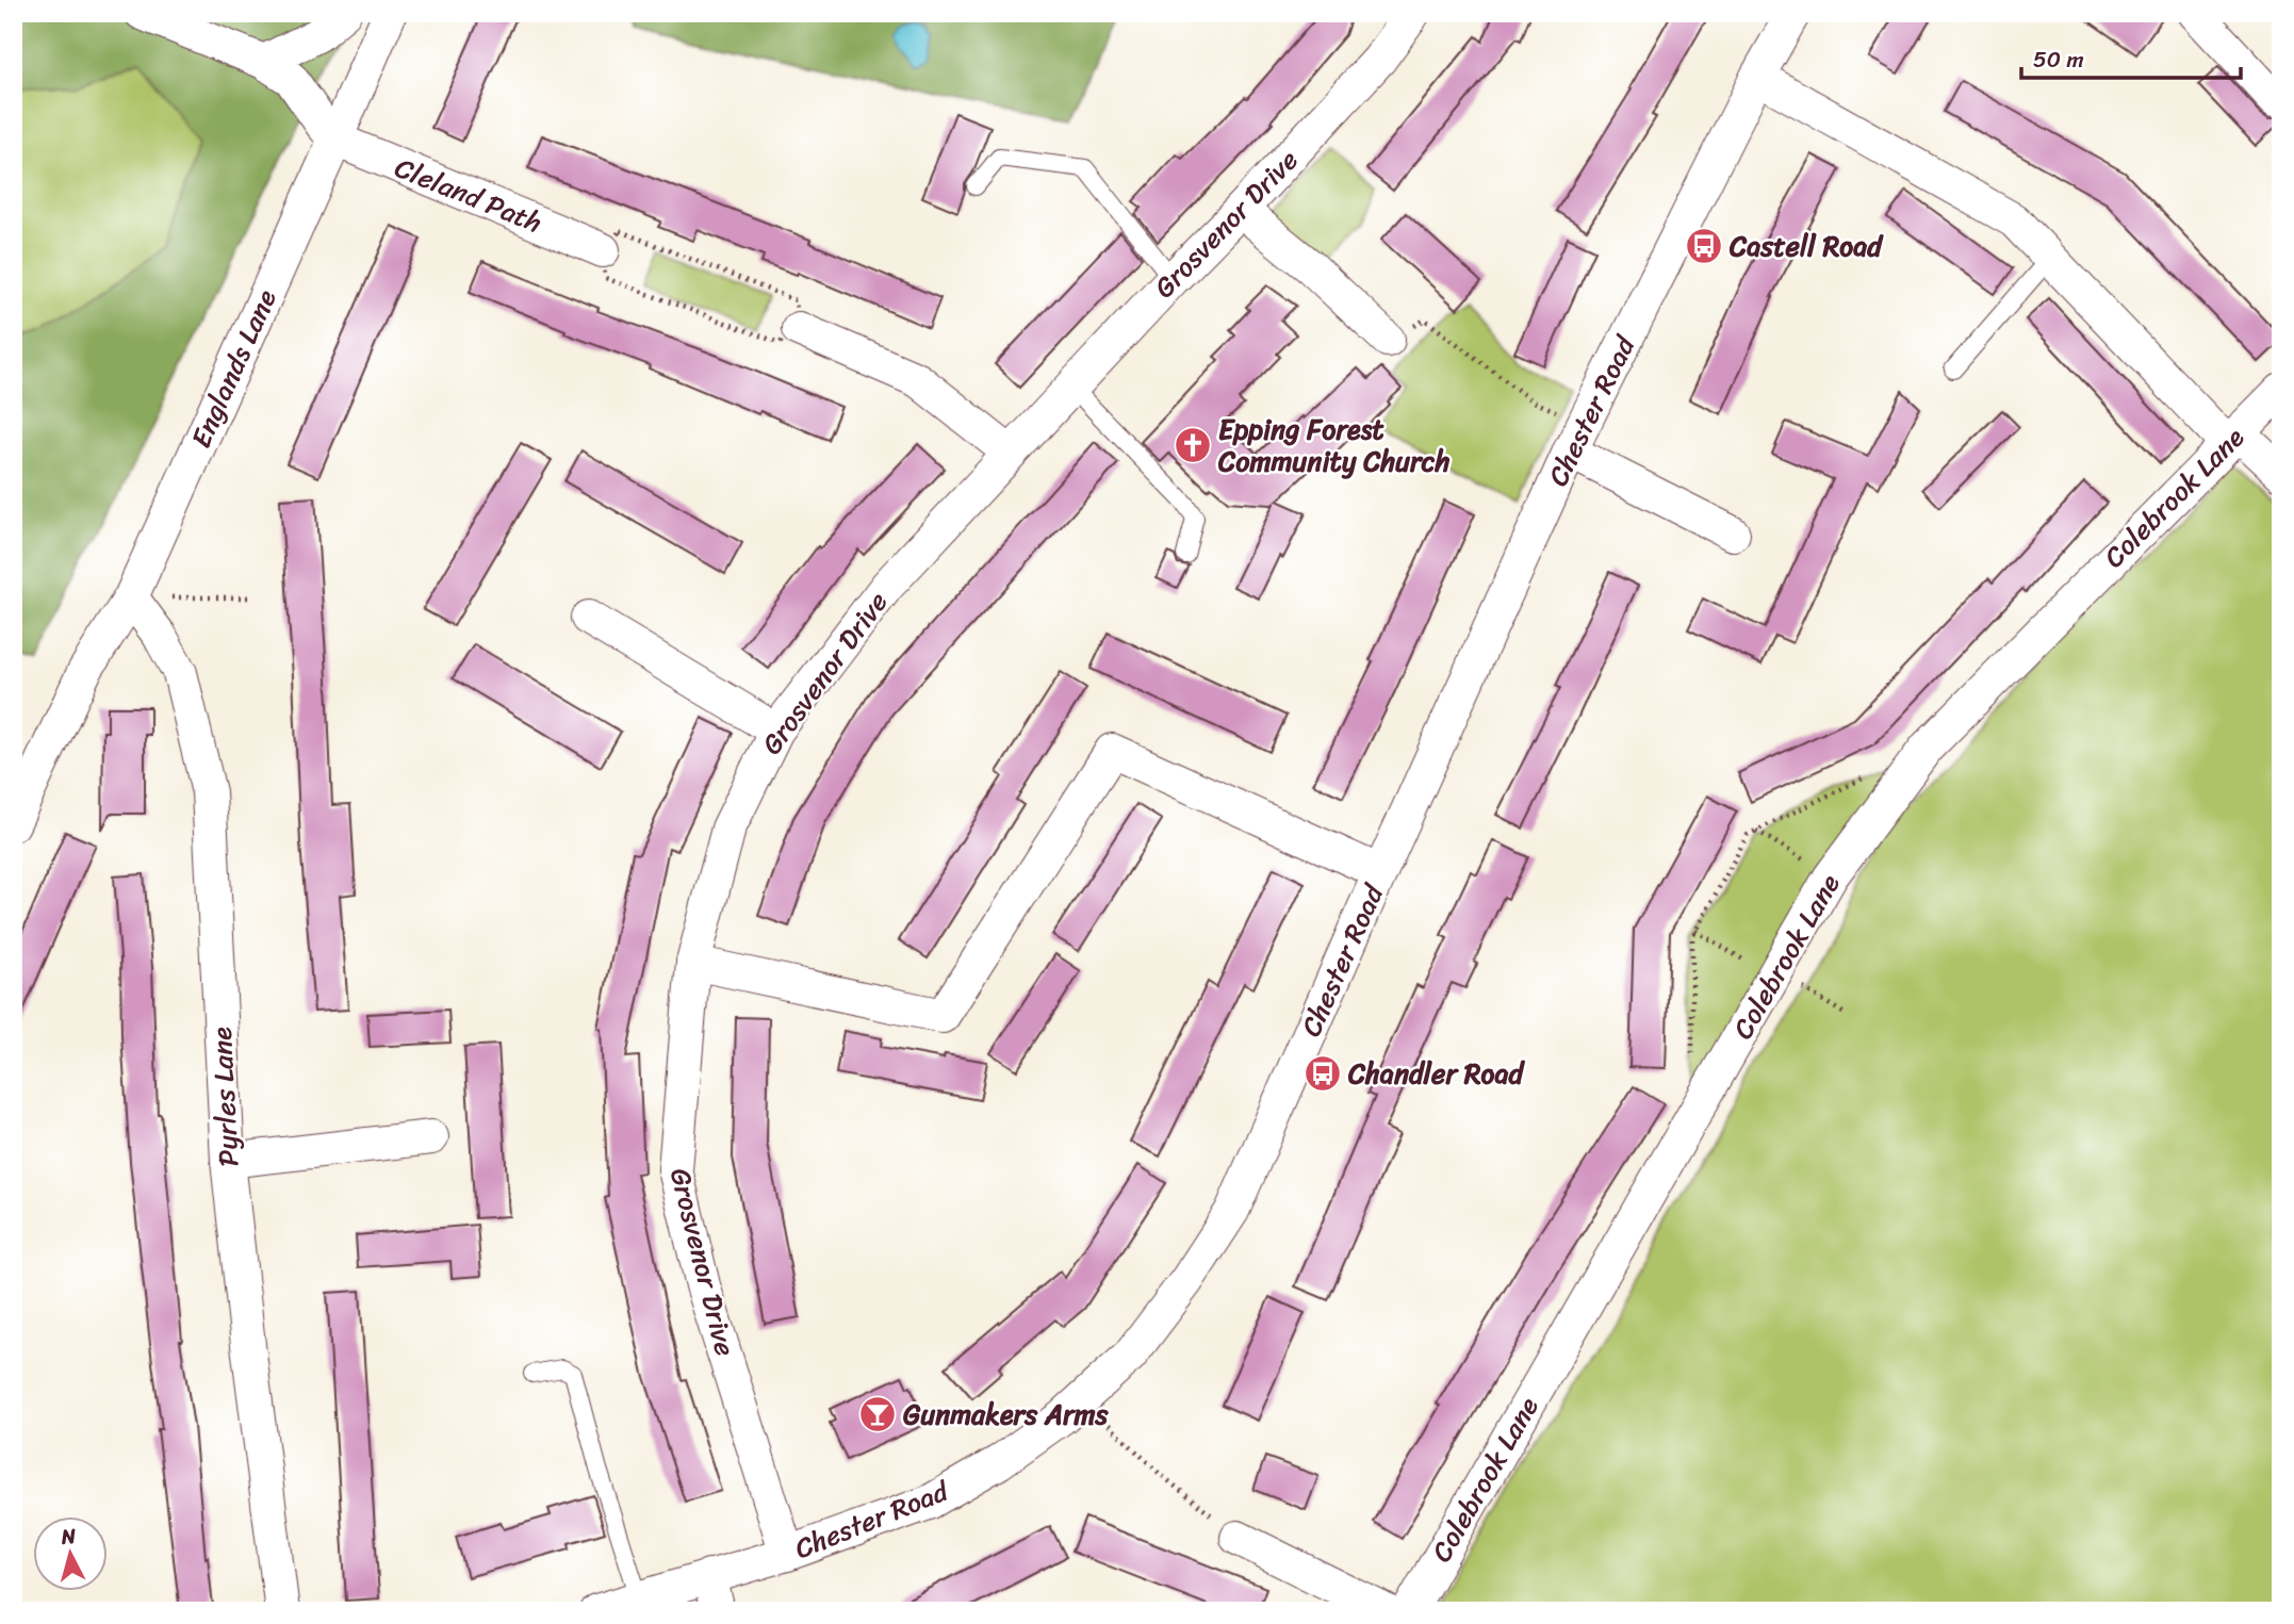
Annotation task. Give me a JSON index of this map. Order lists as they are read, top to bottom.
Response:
{
  "streets": {
    "street": [
      "Cleland Path",
      "Grosvenor Drive",
      "Englands Lane",
      "Chester Road",
      "Colebrook Lane",
      "Pyrles Lane"
    ]
  },
  "crossings": [
    ["Cleland Path", "Englands Lane"],
    ["Grosvenor Drive", "Chester Road"],
    ["Englands Lane", "Pyrles Lane"]
  ],
  "places": {
    "bus stop": ["Castell Road", "Chandler Road"],
    "church": ["Epping Forest Community Church"],
    "bar": ["Gunmakers Arms"]
  },
  "scale_bar": "50 m",
  "north": "top"
}
